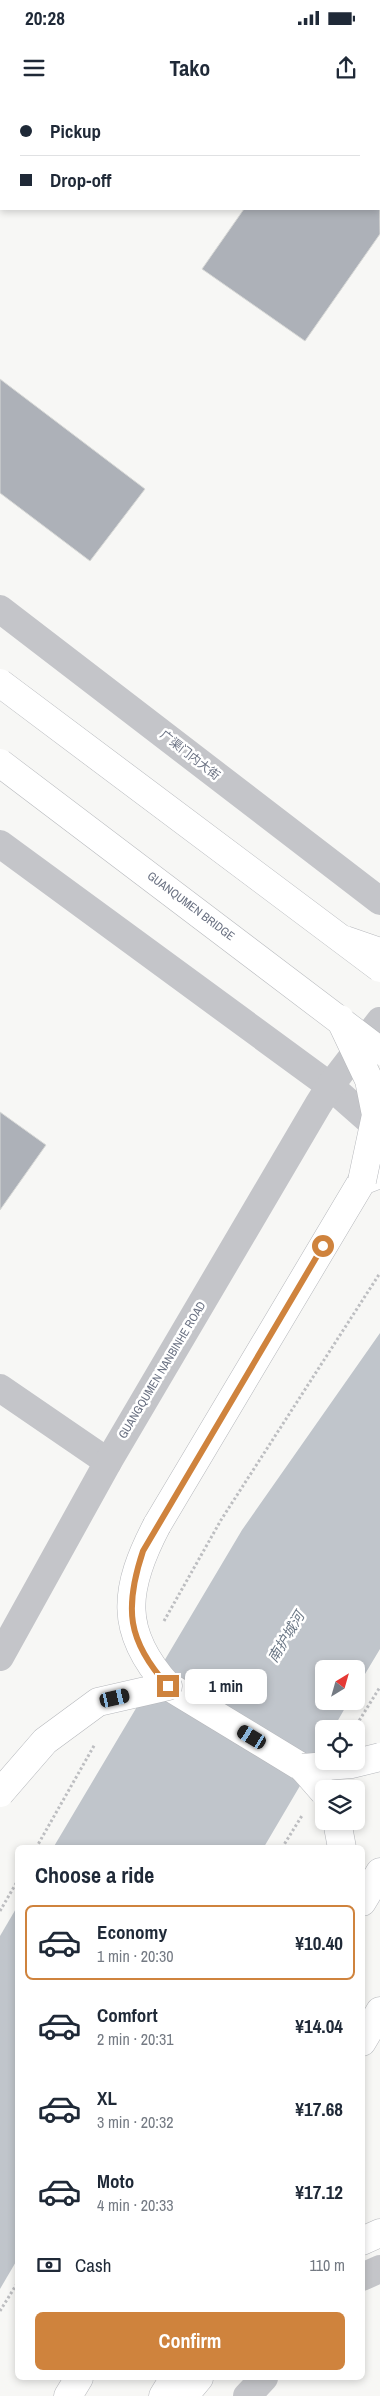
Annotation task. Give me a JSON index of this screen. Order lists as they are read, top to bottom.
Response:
{
  "streets": {
    "main road": ["GUANQUMEN BRIDGE"],
    "street": ["广渠门内大街", "GUANGQUMEN NANBINHE ROAD"]
  },
  "water": ["南护城河"],
  "north": "top right",
  "page": {
    "status": "20:28",
    "header": "Tako",
    "banner": ["Pickup", "Drop-off"],
    "bubble": "1 min",
    "heading": "Choose a ride",
    "list": [
      {
        "name": "Economy",
        "note": "1 min · 20:30",
        "value": "¥10.40"
      },
      {
        "name": "Comfort",
        "note": "2 min · 20:31",
        "value": "¥14.04"
      },
      {
        "name": "XL",
        "note": "3 min · 20:32",
        "value": "¥17.68"
      },
      {
        "name": "Moto",
        "note": "4 min · 20:33",
        "value": "¥17.12"
      }
    ],
    "pay": ["Cash", "110 m"],
    "buttons": "Confirm"
  }
}
